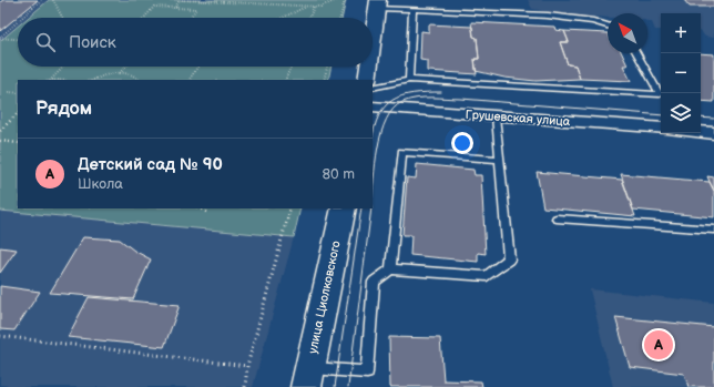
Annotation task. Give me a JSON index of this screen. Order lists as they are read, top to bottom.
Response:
{
  "streets": {
    "street": ["Грушевская улица", "улица Циолковского"]
  },
  "north": "top left",
  "page": {
    "map_buttons": ["+", "−"],
    "search": "Поиск",
    "heading": "Рядом",
    "list": [
      {
        "mark": "A",
        "name": "Детский сад № 90",
        "note": "Школа",
        "value": "80 m"
      }
    ],
    "pins": "A"
  }
}
